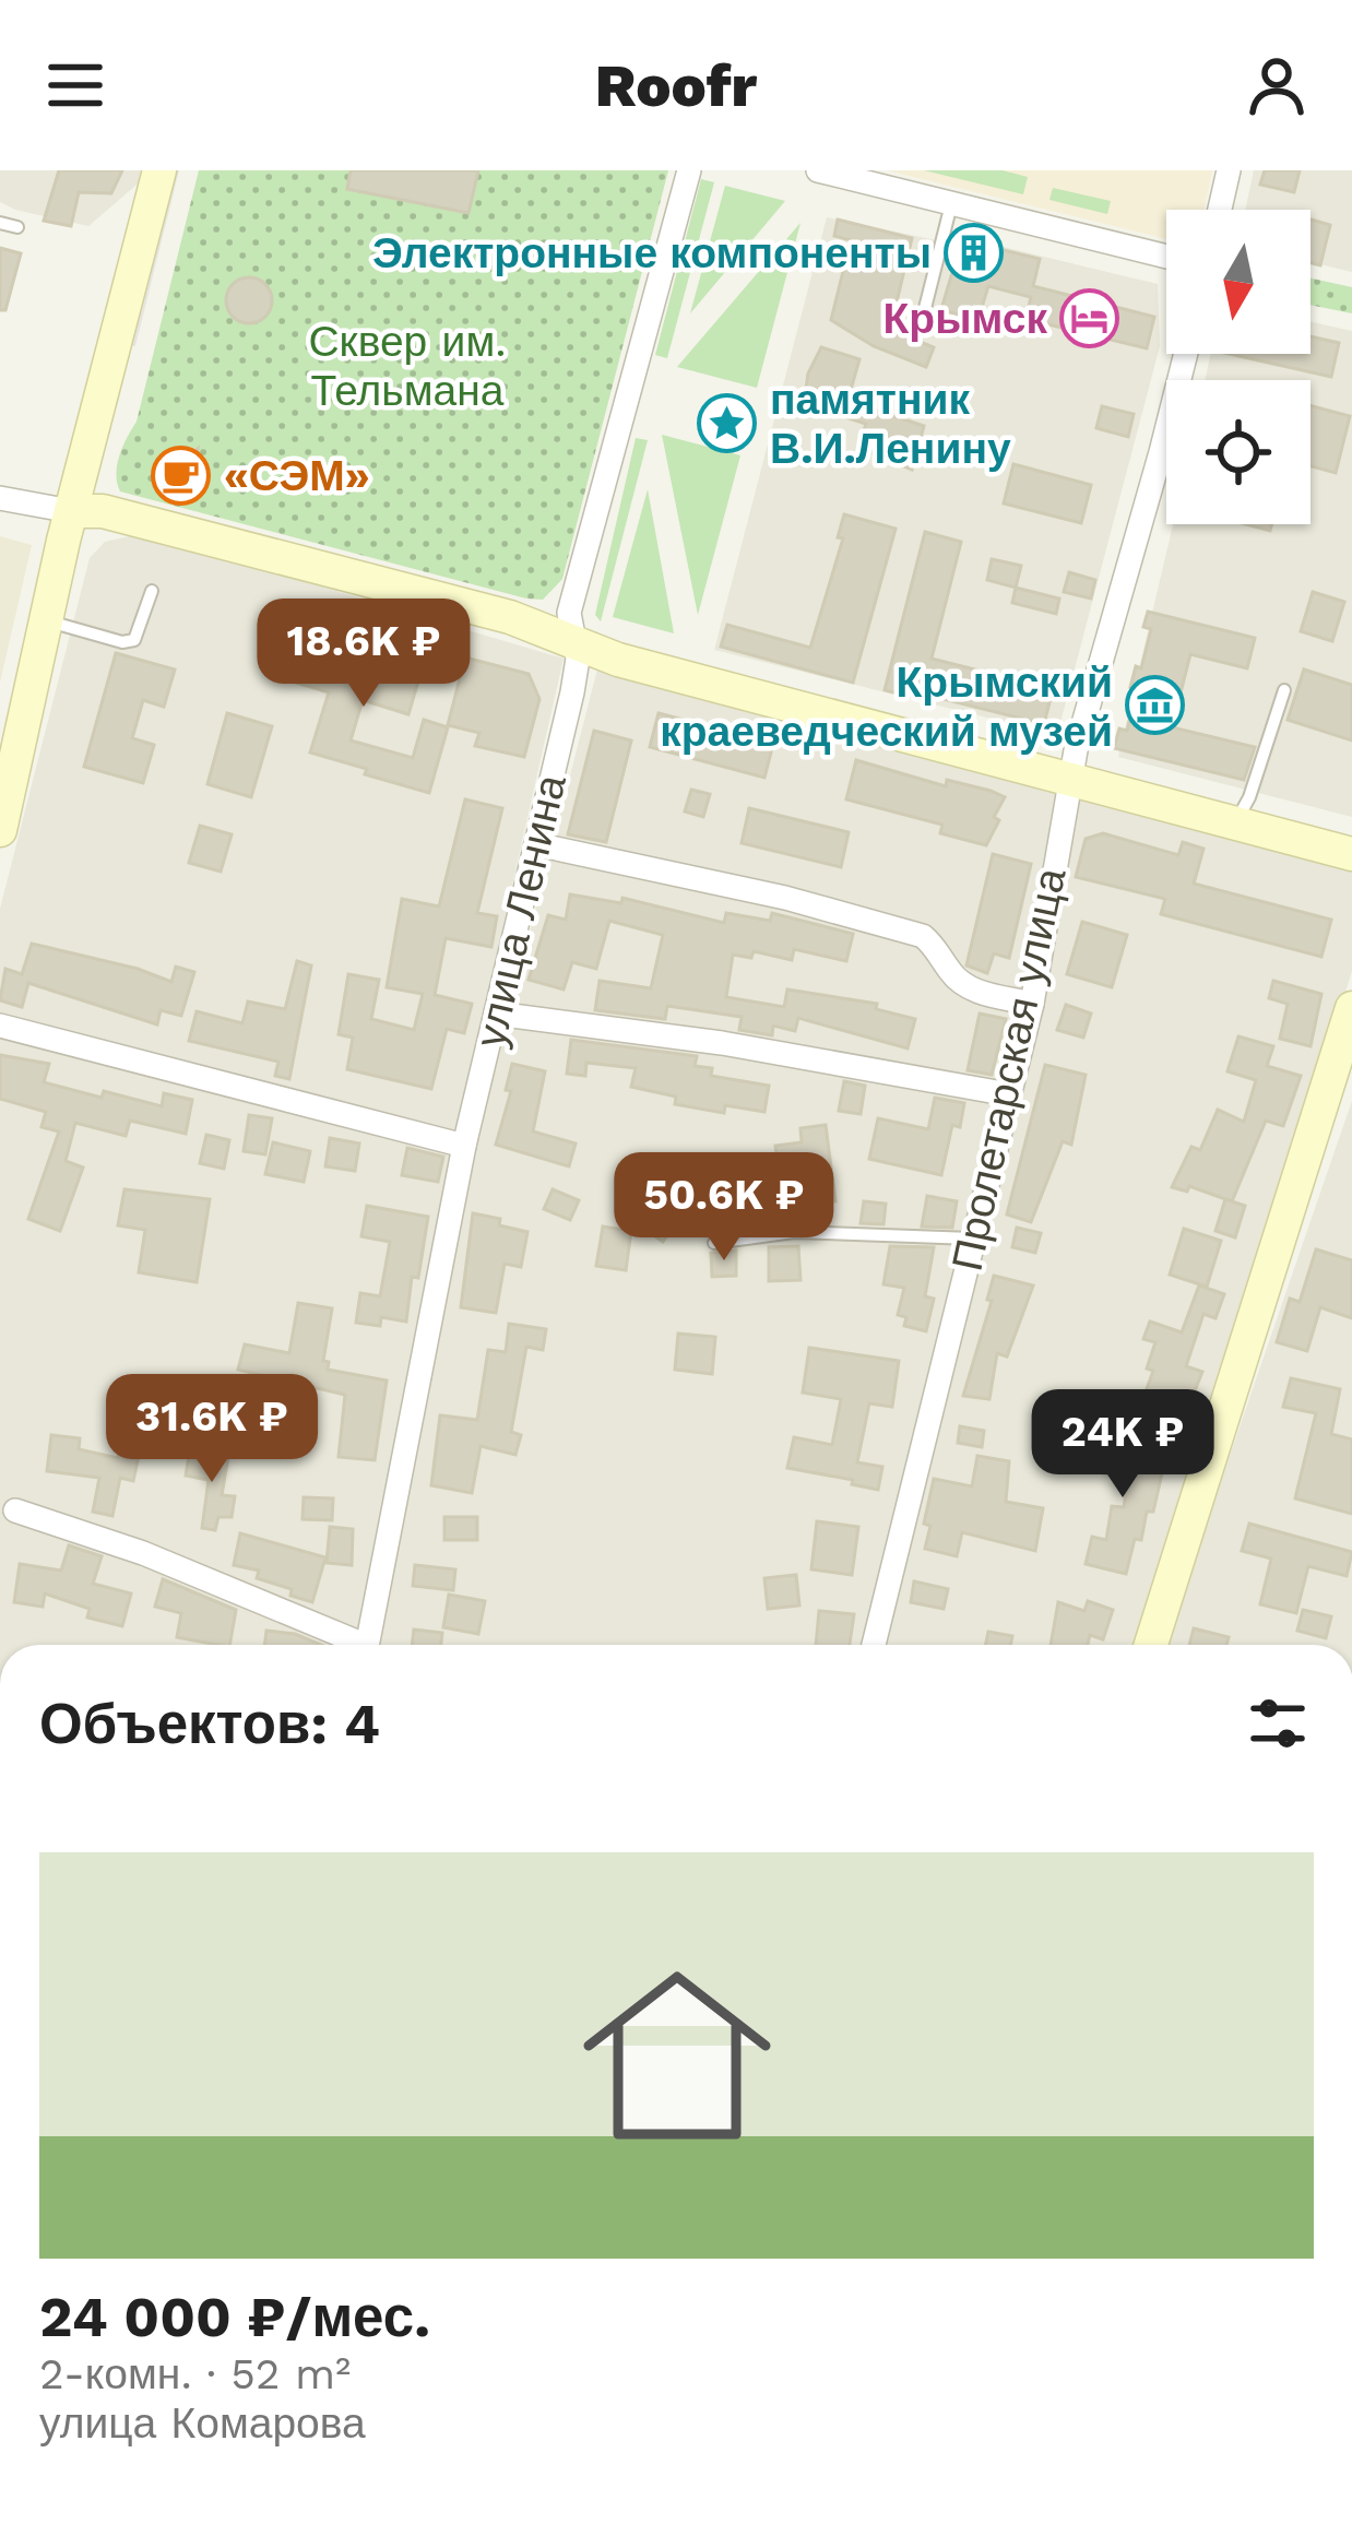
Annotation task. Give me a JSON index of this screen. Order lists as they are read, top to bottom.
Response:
{
  "streets": {
    "street": ["улица Ленина", "Пролетарская улица"]
  },
  "parks": ["Сквер им. Тельмана"],
  "places": {
    "building": ["Электронные компоненты"],
    "hotel": ["Крымск"],
    "place": ["памятник В.И.Ленину"],
    "cafe": ["«СЭМ»"],
    "museum": ["Крымский краеведческий музей"]
  },
  "north": "bottom",
  "page": {
    "header": "Roofr",
    "price": [
      "18.6K ₽",
      "50.6K ₽",
      "31.6K ₽",
      "24K ₽"
    ],
    "heading": "Объектов: 4",
    "list": [
      {
        "name": "24 000 ₽/мес.",
        "note": "2-комн. · 52 m² · улица Комарова"
      }
    ]
  }
}
